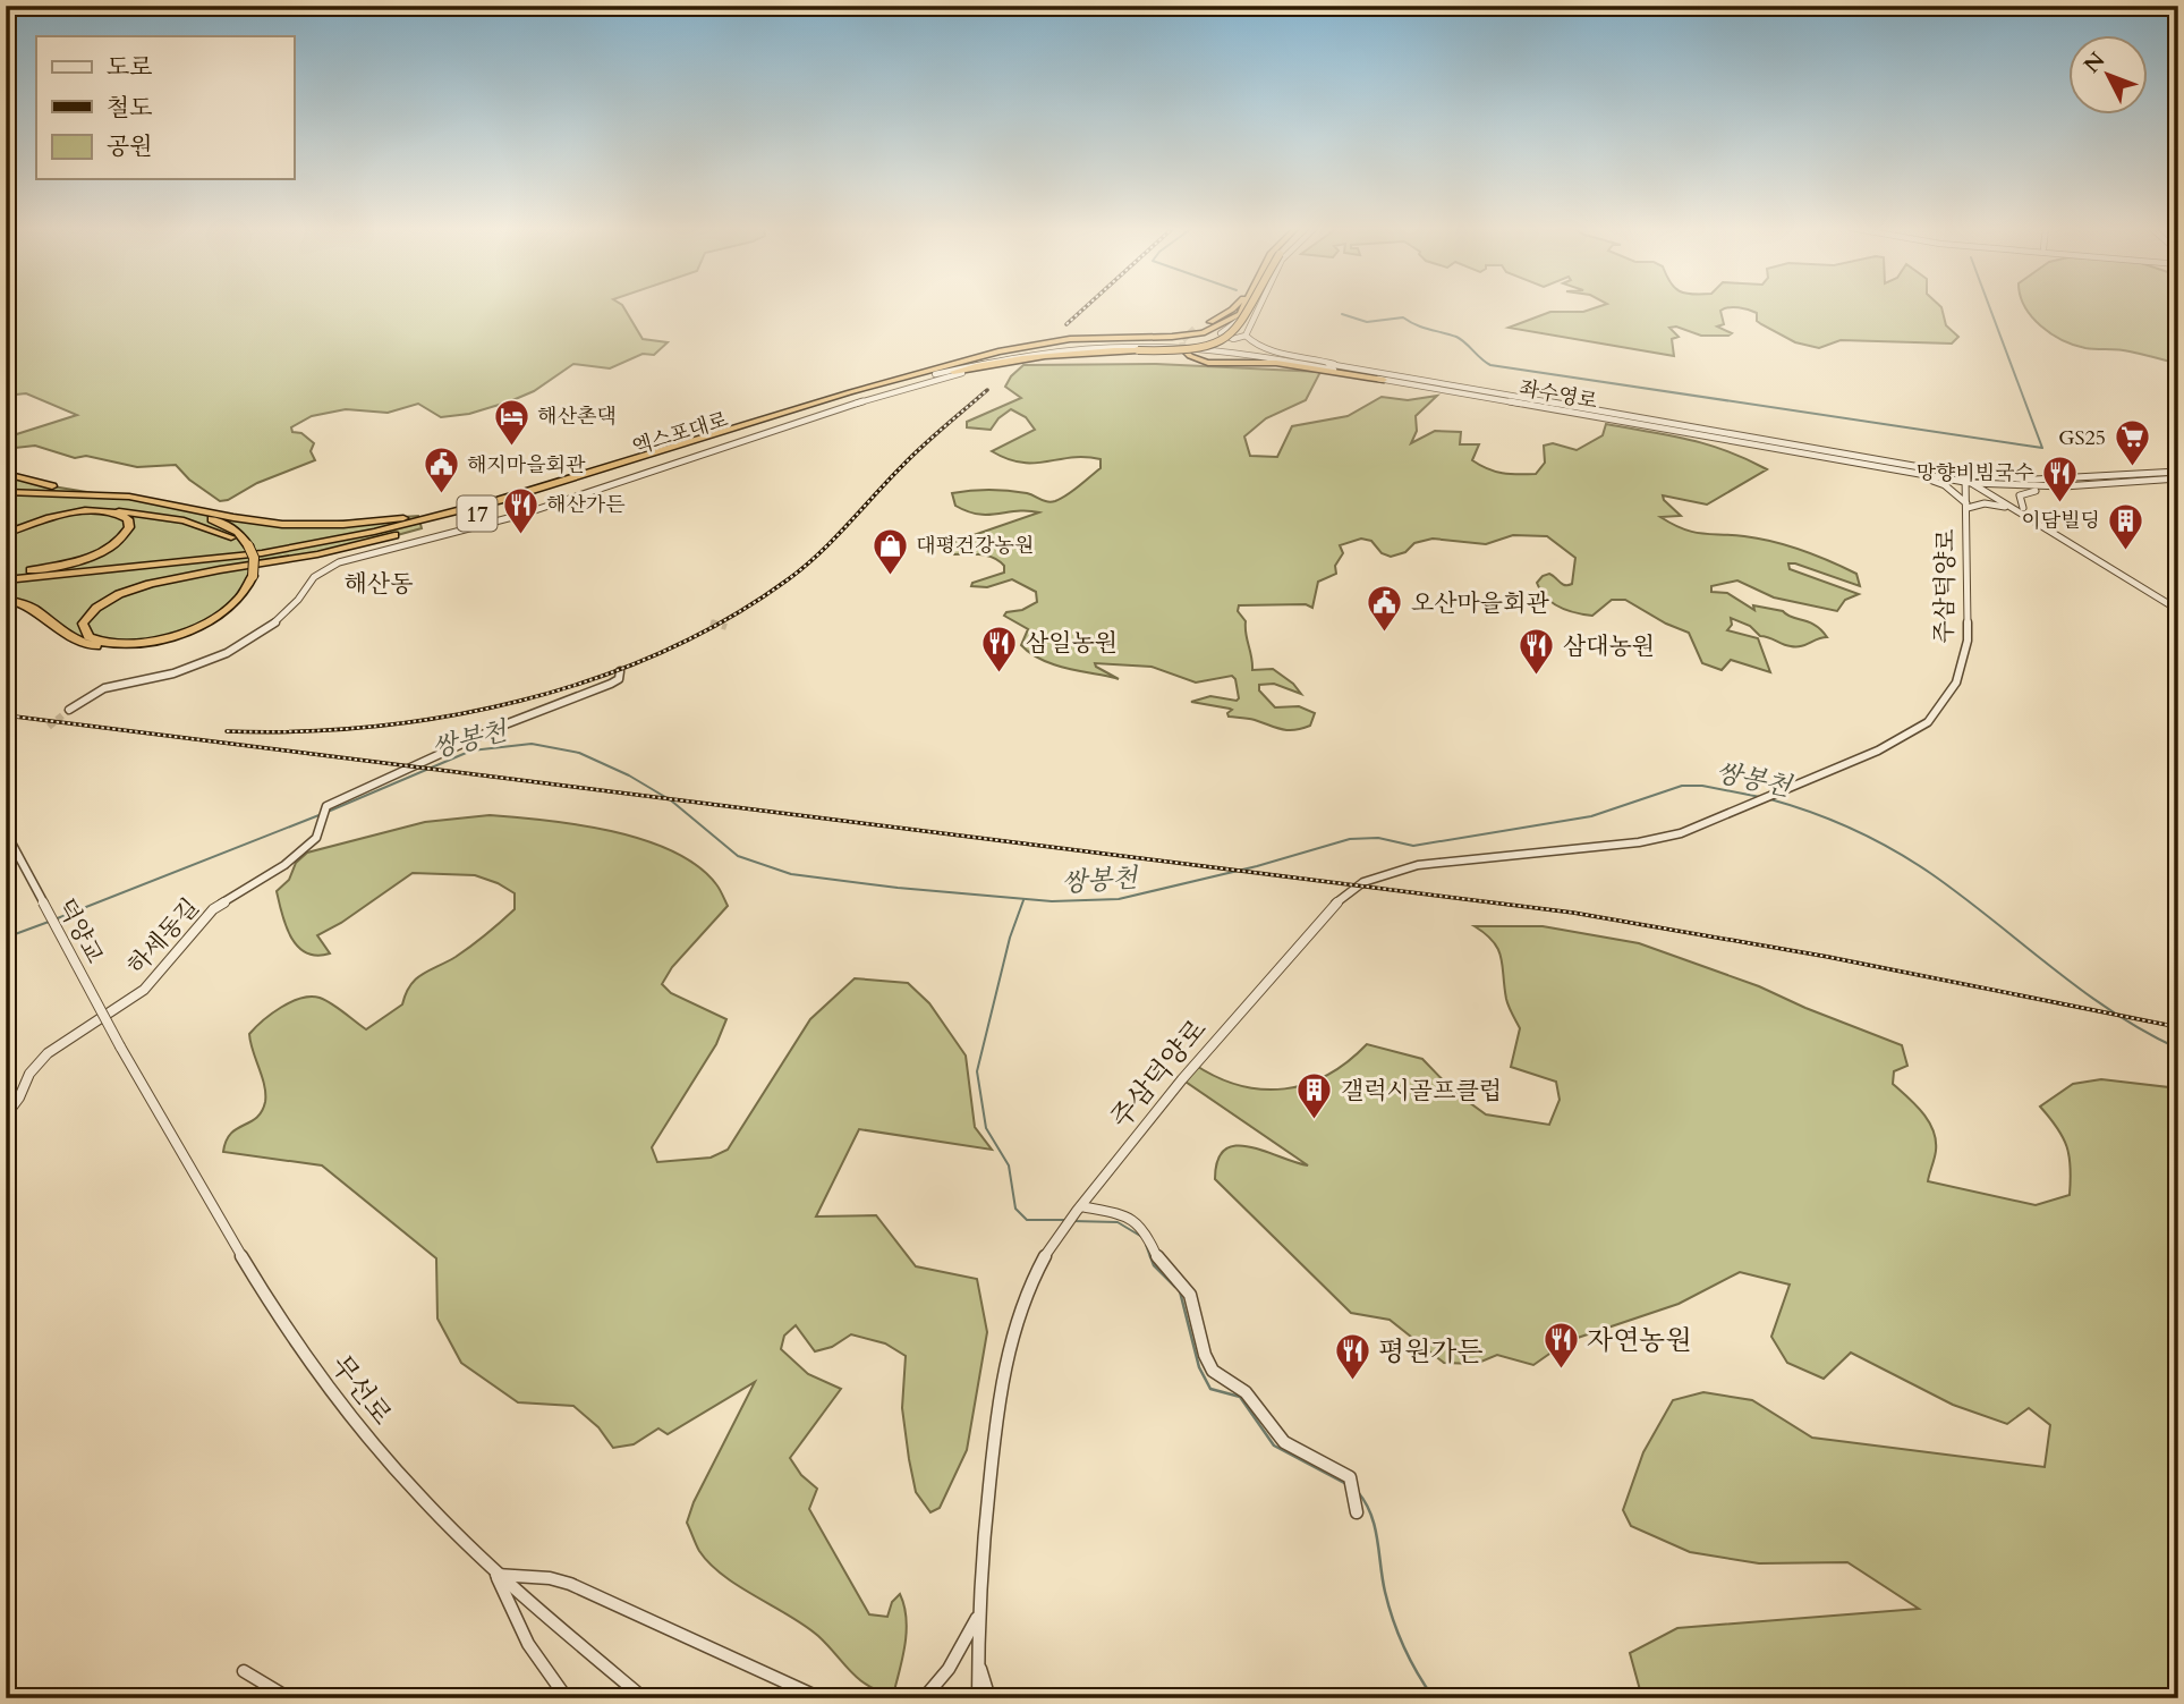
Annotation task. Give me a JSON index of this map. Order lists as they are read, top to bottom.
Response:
{
  "streets": {
    "highway": ["엑스포대로", "17"],
    "street": [
      "좌수영로",
      "주삼덕양로",
      "덕양교",
      "하세동길",
      "무선로"
    ]
  },
  "crossings": [
    ["좌수영로", "엑스포대로"],
    ["좌수영로", "주삼덕양로"],
    ["덕양교", "무선로"]
  ],
  "districts": ["해산동"],
  "water": ["쌍봉천"],
  "places": {
    "hotel": ["해산촌댁"],
    "supermarket": ["GS25"],
    "public building": ["해지마을회관", "오산마을회관"],
    "restaurant": [
      "망향비빔국수",
      "해산가든",
      "삼일농원",
      "삼대농원",
      "자연농원",
      "평원가든"
    ],
    "building": ["이담빌딩", "갤럭시골프클럽"],
    "shop": ["대평건강농원"]
  },
  "legend": ["도로", "철도", "공원"],
  "north": "top left"
}
